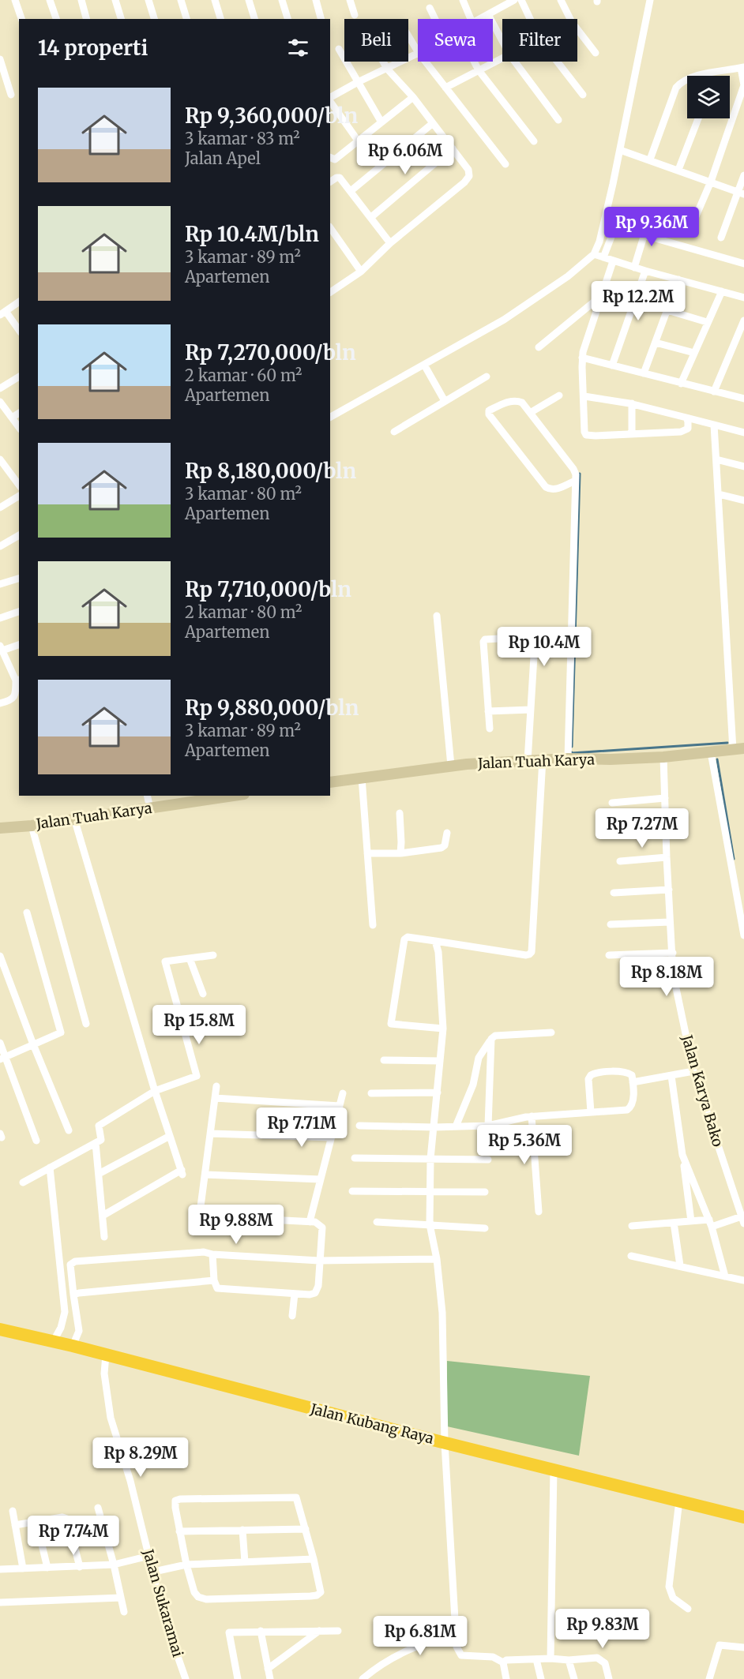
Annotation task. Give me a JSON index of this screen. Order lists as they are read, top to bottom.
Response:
{
  "streets": {
    "highway": ["Jalan Kubang Raya"],
    "main road": ["Jalan Tuah Karya"],
    "street": ["Jalan Karya Bako", "Jalan Sukaramai"]
  },
  "crossings": [
    ["Jalan Tuah Karya", "Jalan Karya Bako"],
    ["Jalan Kubang Raya", "Jalan Sukaramai"]
  ],
  "page": {
    "chip": ["Beli", "Sewa", "Filter"],
    "heading": "14 properti",
    "list": [
      {
        "name": "Rp 9,360,000/bln",
        "note": "3 kamar · 83 m² · Jalan Apel"
      },
      {
        "name": "Rp 10.4M/bln",
        "note": "3 kamar · 89 m² · Apartemen"
      },
      {
        "name": "Rp 7,270,000/bln",
        "note": "2 kamar · 60 m² · Apartemen"
      },
      {
        "name": "Rp 8,180,000/bln",
        "note": "3 kamar · 80 m² · Apartemen"
      },
      {
        "name": "Rp 7,710,000/bln",
        "note": "2 kamar · 80 m² · Apartemen"
      },
      {
        "name": "Rp 9,880,000/bln",
        "note": "3 kamar · 89 m² · Apartemen"
      }
    ],
    "price": [
      "Rp 6.06M",
      "Rp 9.36M",
      "Rp 12.2M",
      "Rp 10.4M",
      "Rp 7.27M",
      "Rp 8.18M",
      "Rp 15.8M",
      "Rp 7.71M",
      "Rp 5.36M",
      "Rp 9.88M",
      "Rp 8.29M",
      "Rp 7.74M",
      "Rp 9.83M",
      "Rp 6.81M"
    ]
  }
}
